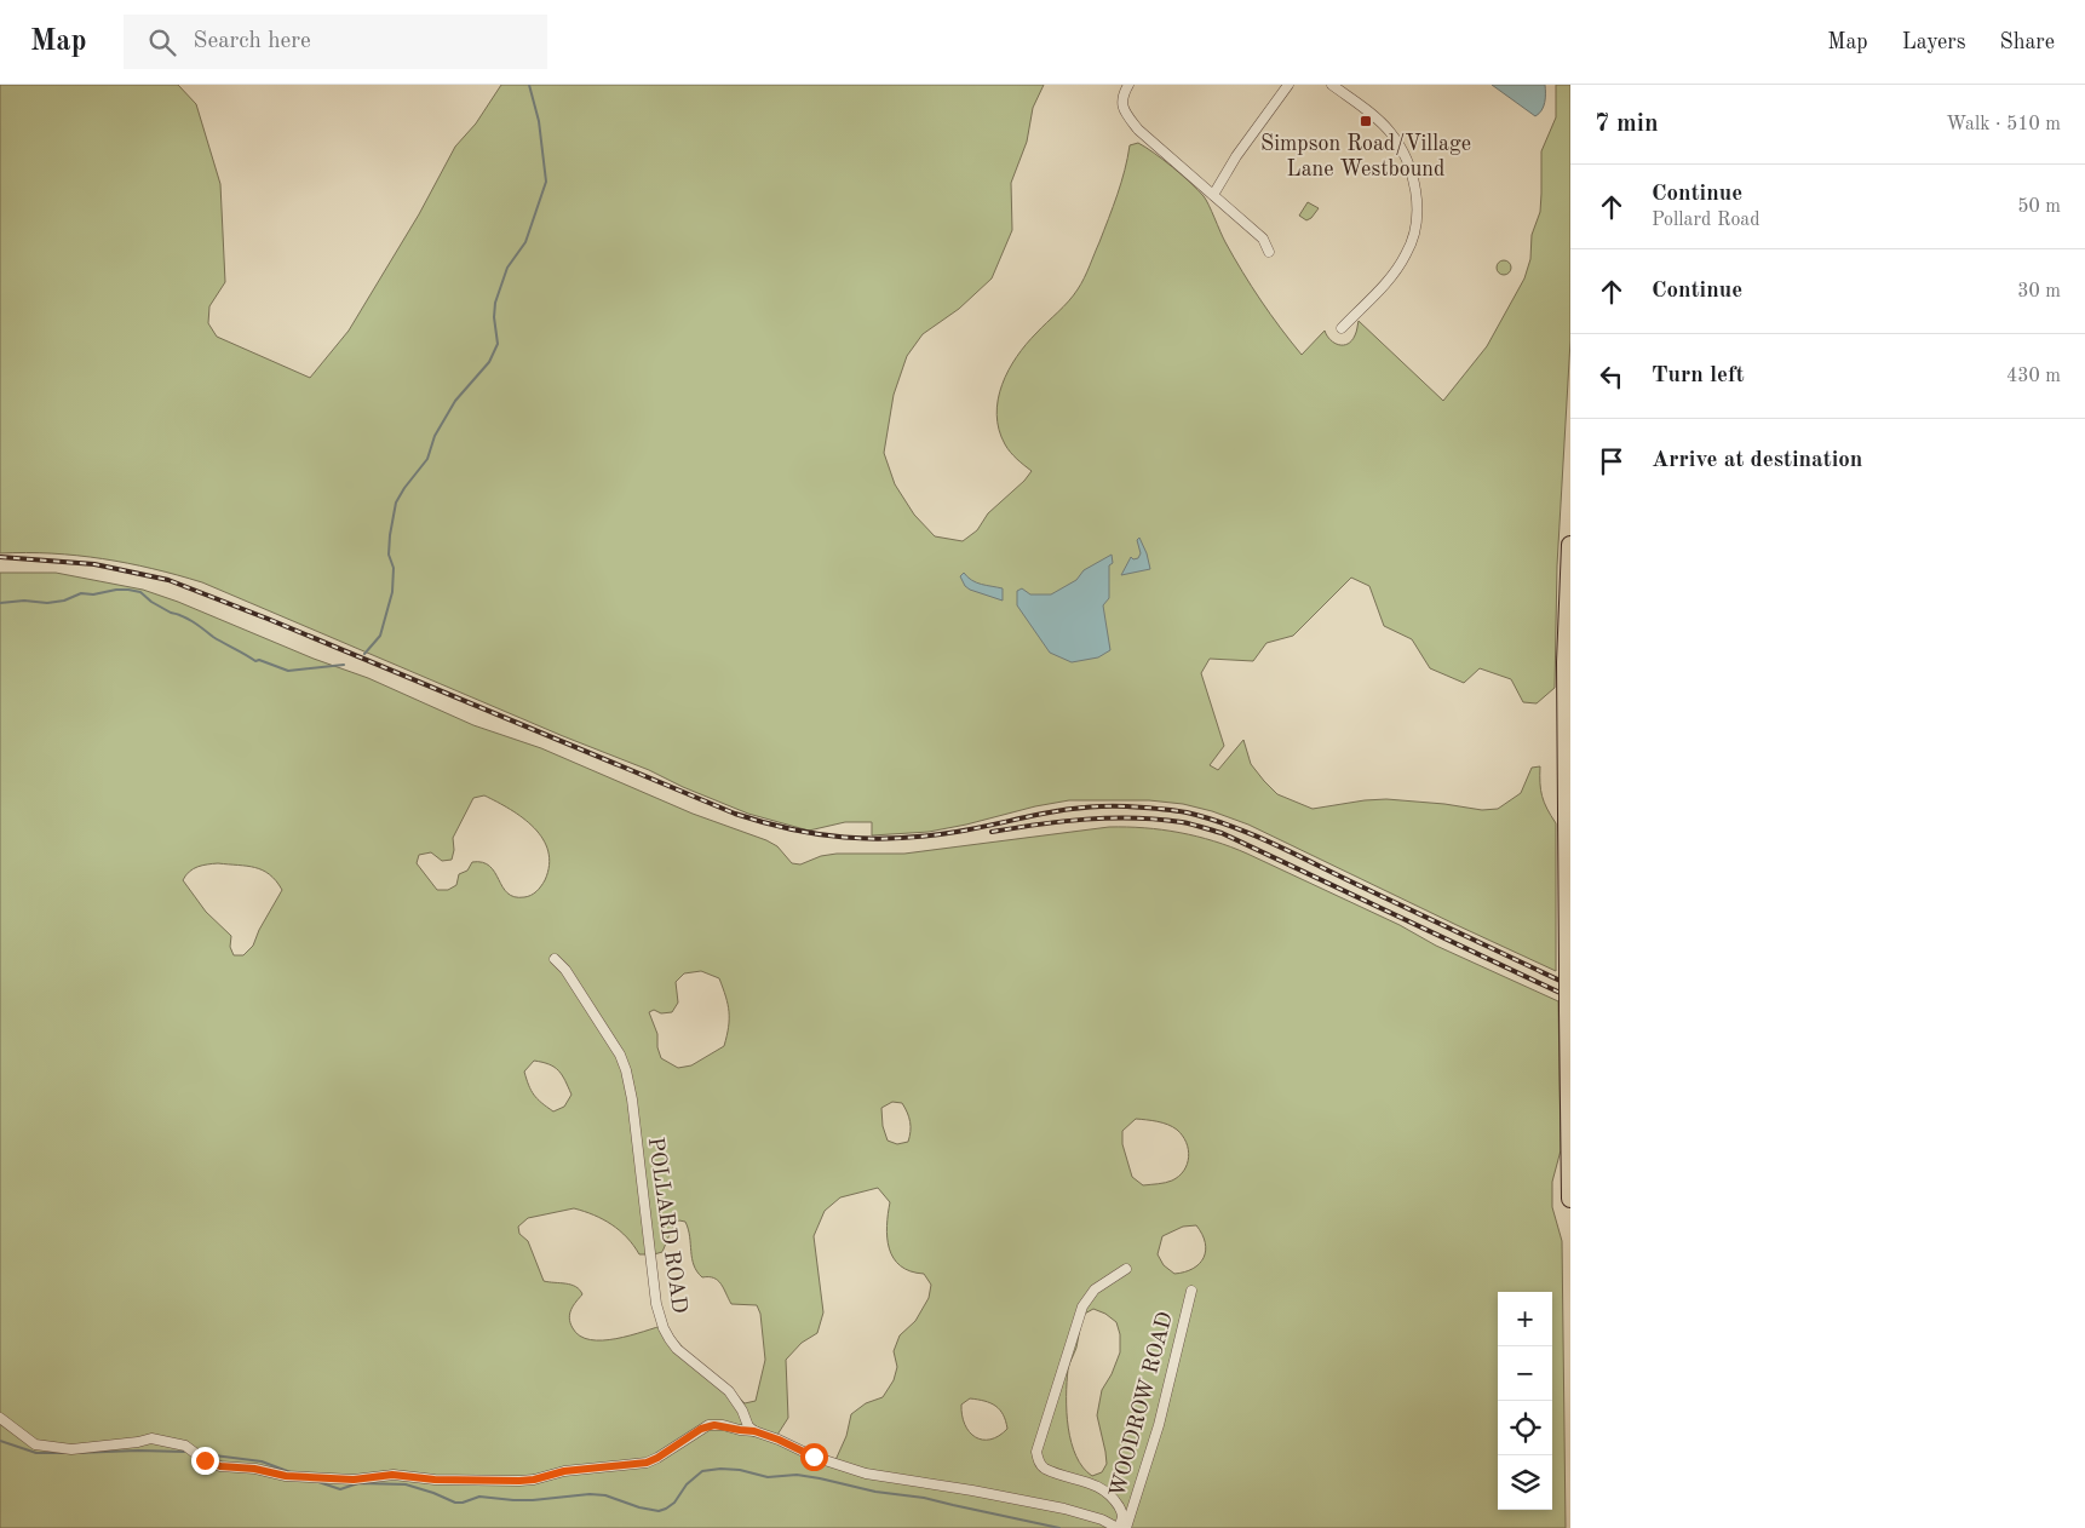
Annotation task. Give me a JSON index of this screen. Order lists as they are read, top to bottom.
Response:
{
  "streets": {
    "street": ["POLLARD ROAD", "WOODROW ROAD"]
  },
  "places": {
    "transit": ["Simpson Road/Village Lane Westbound"]
  },
  "page": {
    "header": "Map",
    "search": "Search here",
    "nav": ["Map", "Layers", "Share"],
    "heading": ["7 min", "Walk · 510 m"],
    "list": [
      ["Continue", "Pollard Road", "50 m"],
      ["Continue", "30 m"],
      ["Turn left", "430 m"],
      "Arrive at destination"
    ],
    "map_buttons": ["+", "−"]
  }
}
